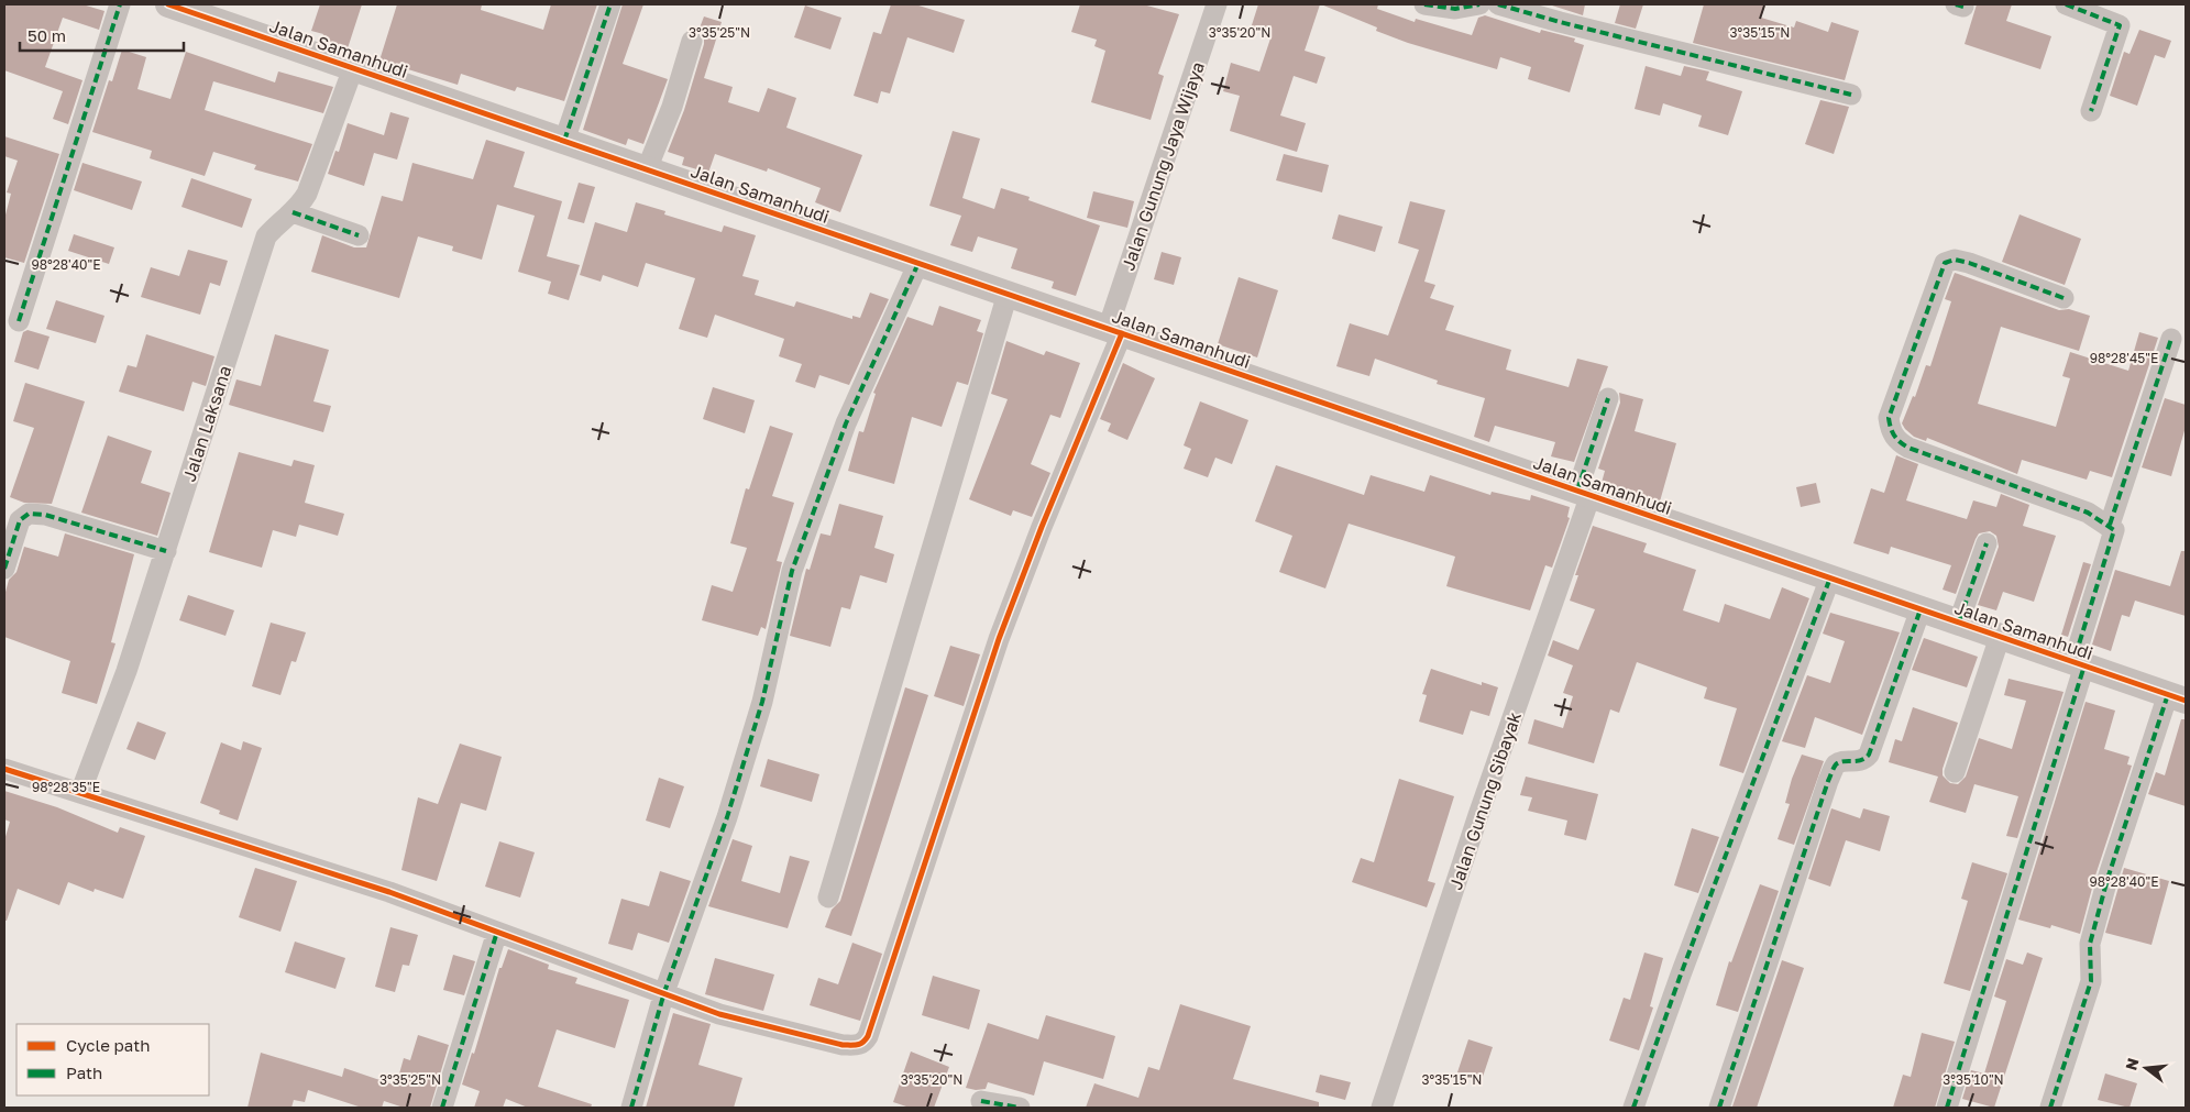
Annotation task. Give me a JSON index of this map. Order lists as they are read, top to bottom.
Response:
{
  "streets": {
    "street": [
      "Jalan Samanhudi",
      "Jalan Gunung Jaya Wijaya",
      "Jalan Laksana",
      "Jalan Gunung Sibayak"
    ]
  },
  "crossings": [
    ["Jalan Samanhudi", "Jalan Gunung Jaya Wijaya"],
    ["Jalan Samanhudi", "Jalan Laksana"],
    ["Jalan Samanhudi", "Jalan Gunung Sibayak"]
  ],
  "legend": ["Cycle path", "Path"],
  "scale_bar": "50 m",
  "north": "left",
  "coordinates": [
    "3°35'25\"N",
    "3°35'20\"N",
    "3°35'15\"N",
    "98°28'40\"E",
    "98°28'45\"E",
    "98°28'35\"E",
    "3°35'10\"N"
  ]
}
